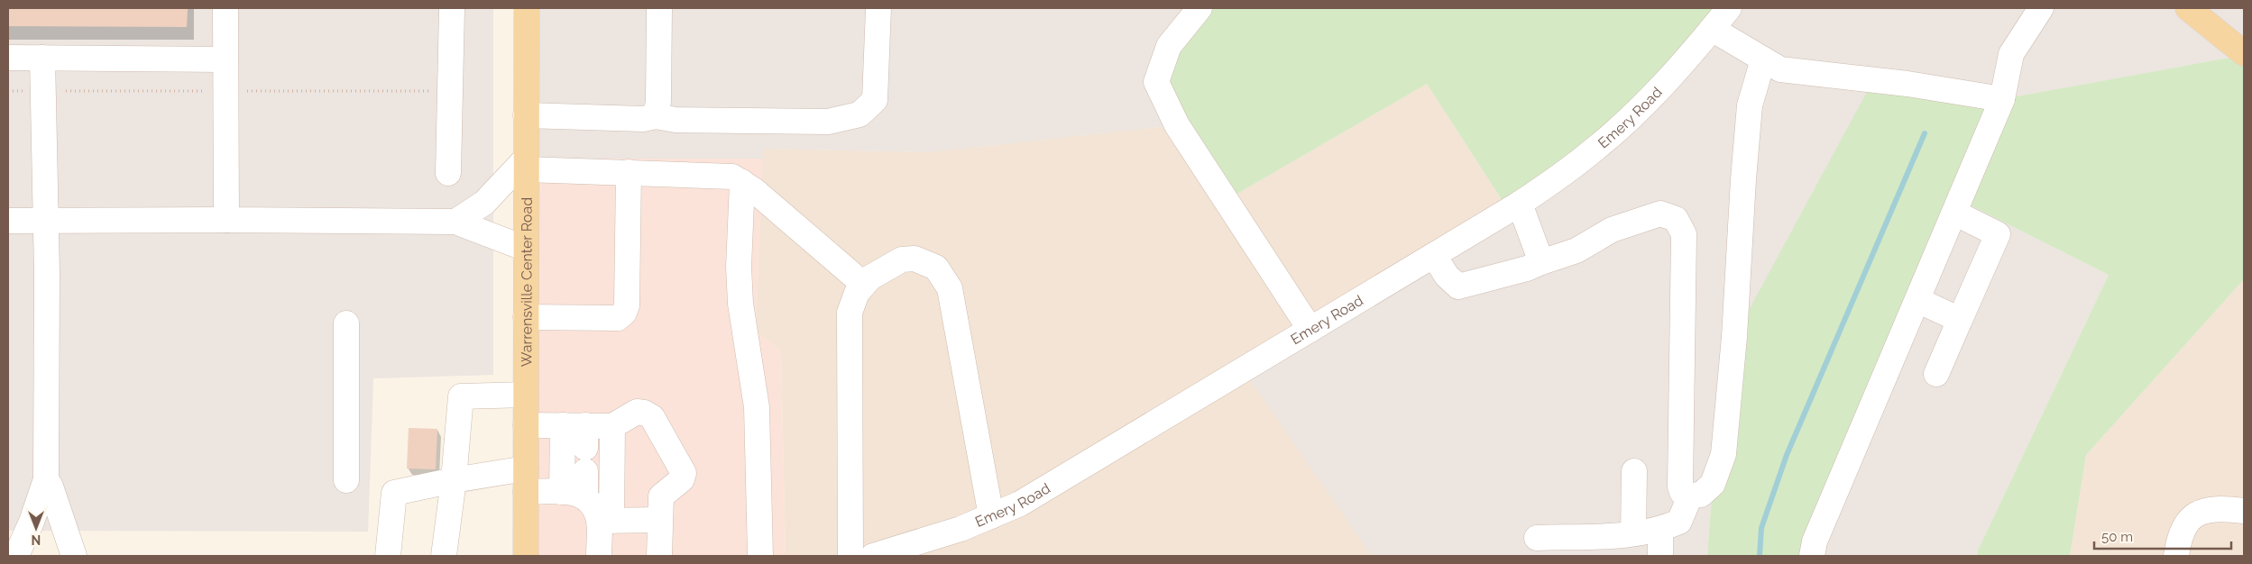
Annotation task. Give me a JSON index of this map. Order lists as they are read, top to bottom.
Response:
{
  "streets": {
    "main road": ["Warrensville Center Road"],
    "street": ["Emery Road"]
  },
  "scale_bar": "50 m",
  "north": "bottom"
}
